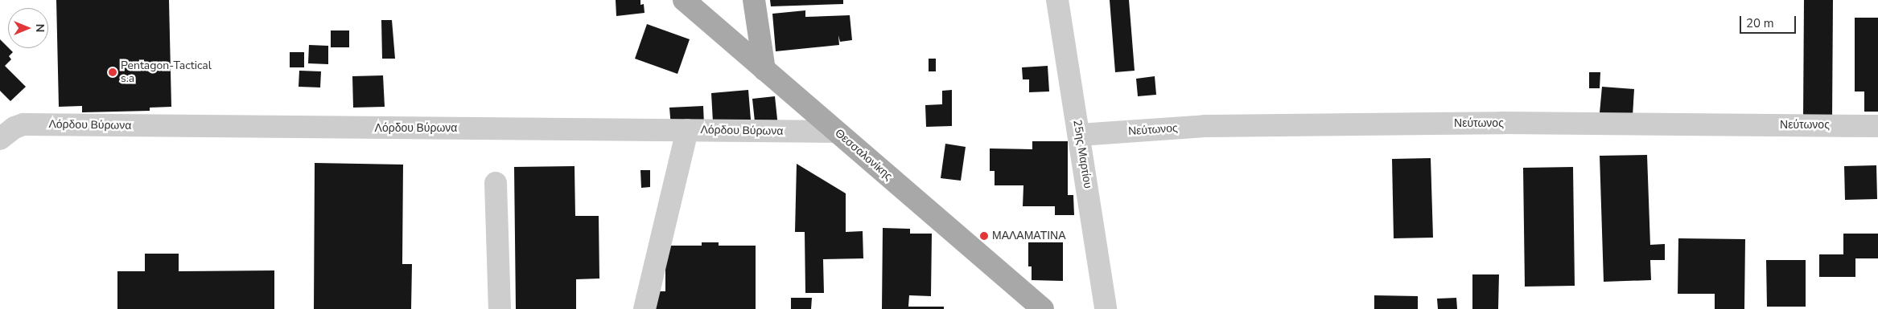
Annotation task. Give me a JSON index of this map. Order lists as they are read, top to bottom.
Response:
{
  "streets": {
    "main road": ["Θεσσαλονίκης"],
    "street": ["Νεύτωνος", "Λόρδου Βύρωνα", "25ης Μαρτίου"]
  },
  "crossings": [
    ["Νεύτωνος", "25ης Μαρτίου"],
    ["Λόρδου Βύρωνα", "Θεσσαλονίκης"]
  ],
  "places": ["Pentagon-Tactical s.a", "ΜΑΛΑΜΑΤΙΝΑ"],
  "scale_bar": "20 m",
  "north": "right"
}
